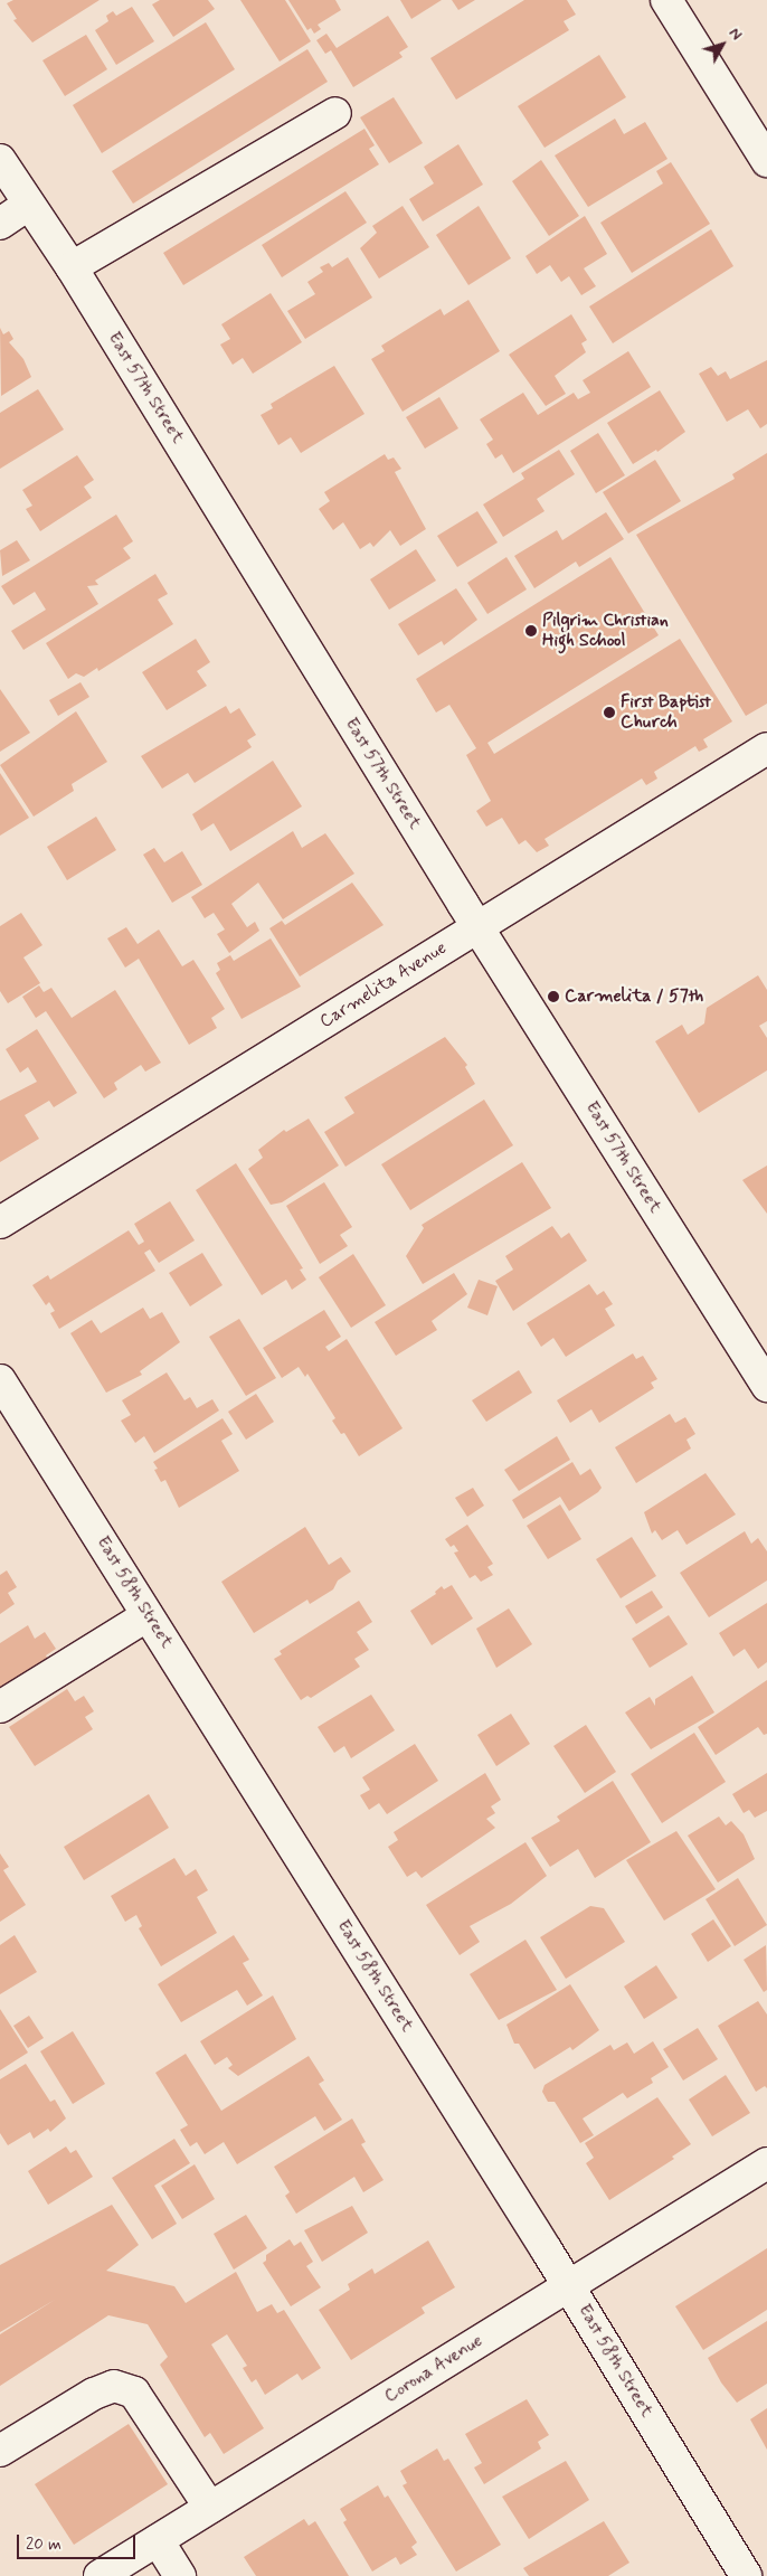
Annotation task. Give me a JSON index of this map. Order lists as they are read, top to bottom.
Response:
{
  "streets": {
    "street": [
      "East 57th Street",
      "Carmelita Avenue",
      "East 58th Street",
      "Corona Avenue"
    ]
  },
  "crossings": [
    ["East 57th Street", "Carmelita Avenue"],
    ["East 58th Street", "Corona Avenue"]
  ],
  "places": ["Pilgrim Christian High School", "First Baptist Church", "Carmelita / 57th"],
  "scale_bar": "20 m",
  "north": "top right"
}
